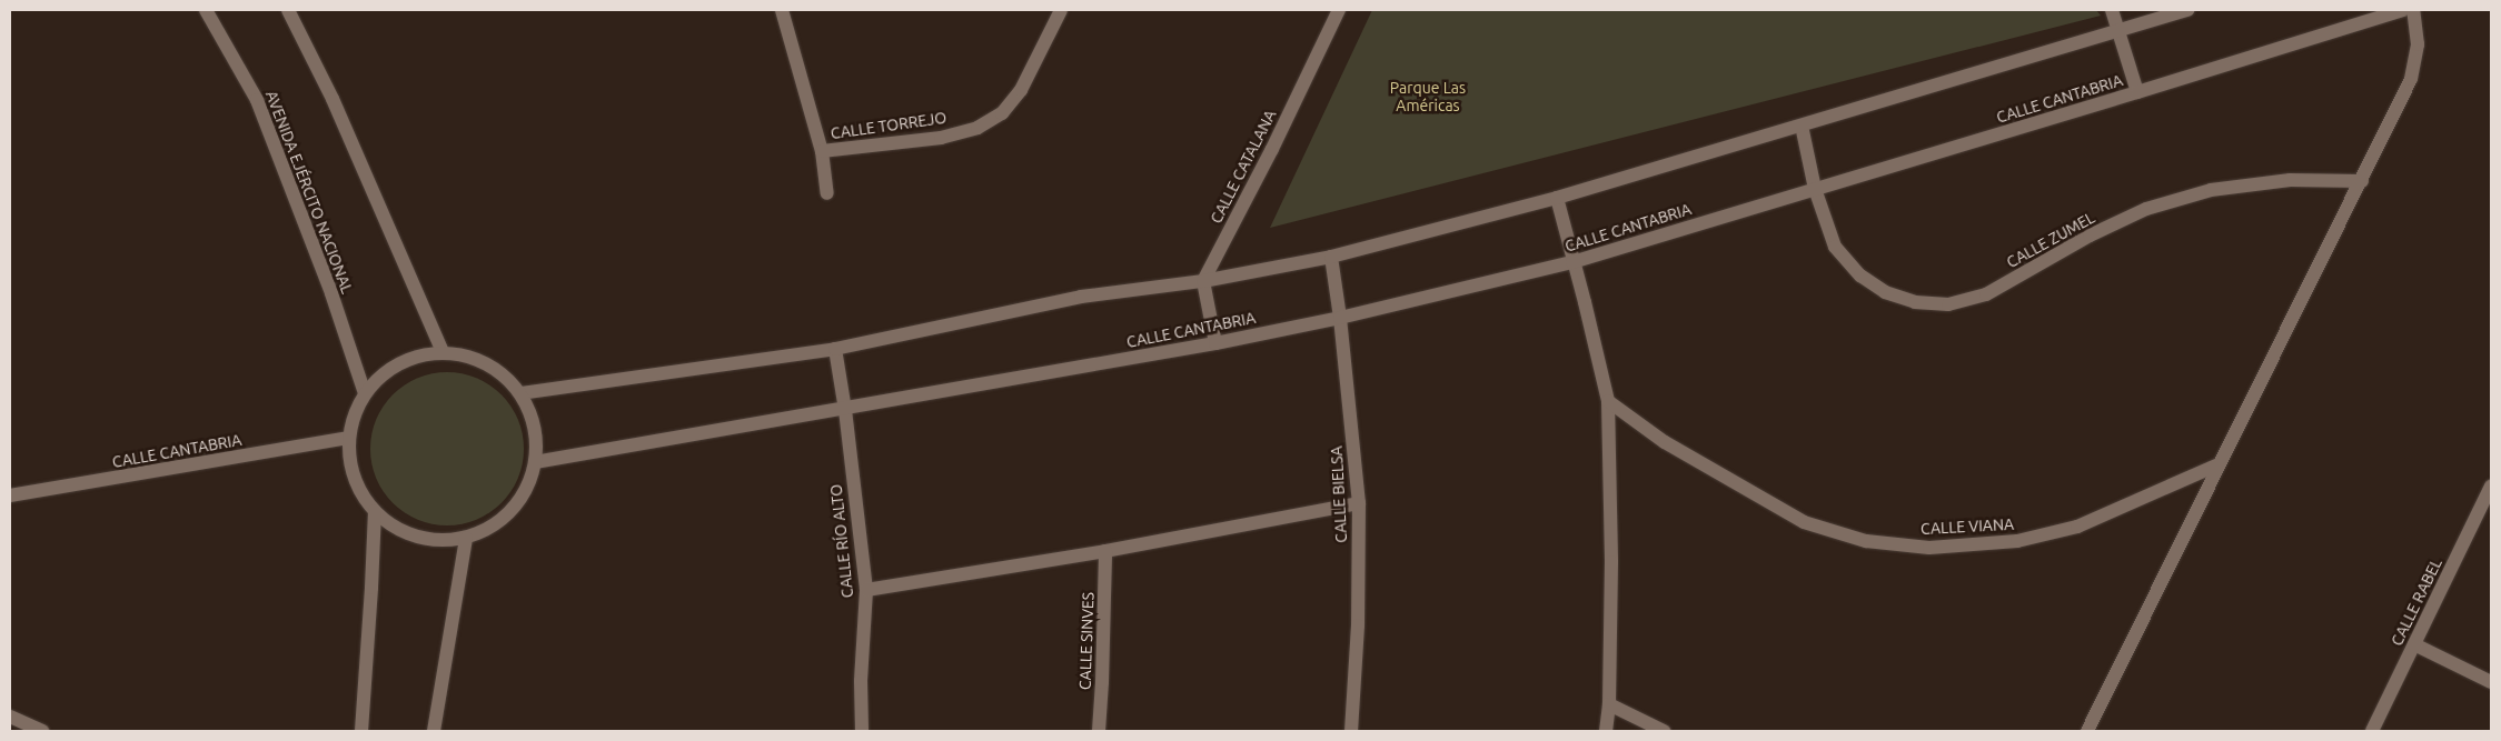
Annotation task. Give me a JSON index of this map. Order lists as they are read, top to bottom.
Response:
{
  "streets": {
    "street": [
      "CALLE CANTABRIA",
      "CALLE TORREJO",
      "CALLE CATALANA",
      "AVENIDA EJÉRCITO NACIONAL",
      "CALLE ZUMEL",
      "CALLE BIELSA",
      "CALLE VIANA",
      "CALLE RÍO ALTO",
      "CALLE RABEL",
      "CALLE SINVES"
    ]
  },
  "crossings": [
    ["CALLE CANTABRIA", "AVENIDA EJÉRCITO NACIONAL"],
    ["CALLE CANTABRIA", "CALLE ZUMEL"],
    ["CALLE CANTABRIA", "CALLE BIELSA"],
    ["CALLE CANTABRIA", "CALLE RÍO ALTO"]
  ],
  "parks": ["Parque Las Américas"]
}
